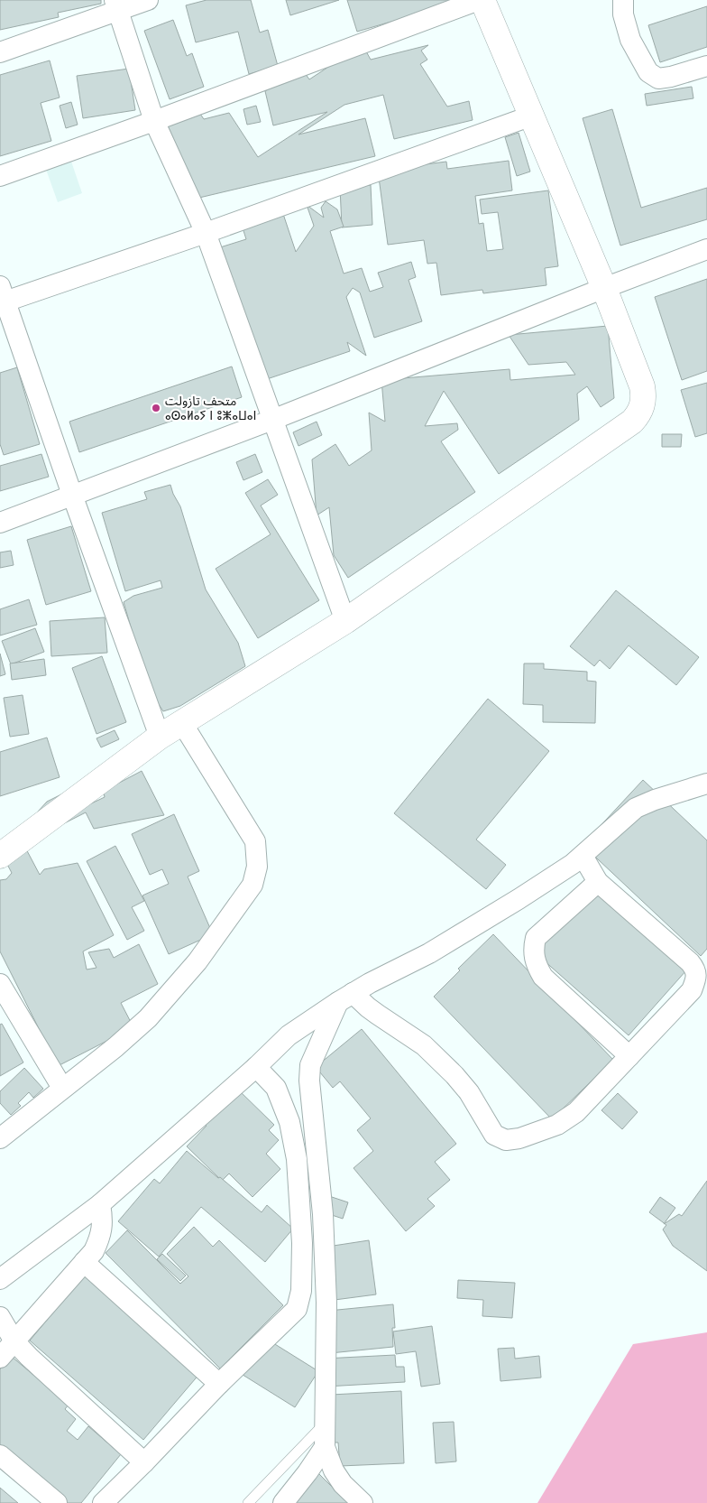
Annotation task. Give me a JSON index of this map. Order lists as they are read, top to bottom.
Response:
{
  "places": ["متحف تازولت ⴰⵙⴰⵍⴰⵢ ⵏ ⵓⵥⴰⵡⴰⵏ"]
}
